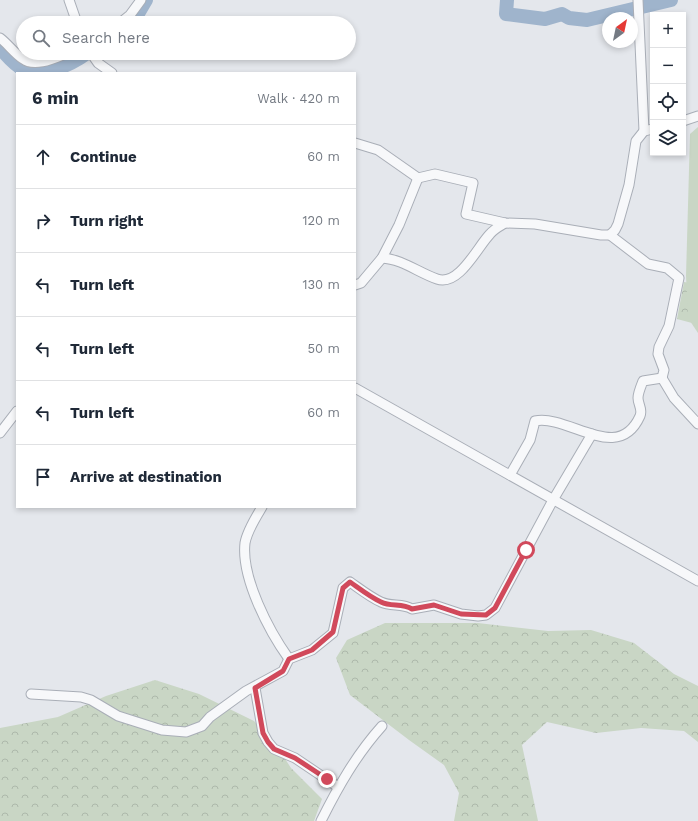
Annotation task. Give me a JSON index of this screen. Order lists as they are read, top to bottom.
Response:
{
  "north": "top right",
  "page": {
    "map_buttons": ["+", "−"],
    "search": "Search here",
    "heading": ["6 min", "Walk · 420 m"],
    "list": [
      ["Continue", "60 m"],
      ["Turn right", "120 m"],
      ["Turn left", "130 m"],
      ["Turn left", "50 m"],
      ["Turn left", "60 m"],
      "Arrive at destination"
    ]
  }
}
